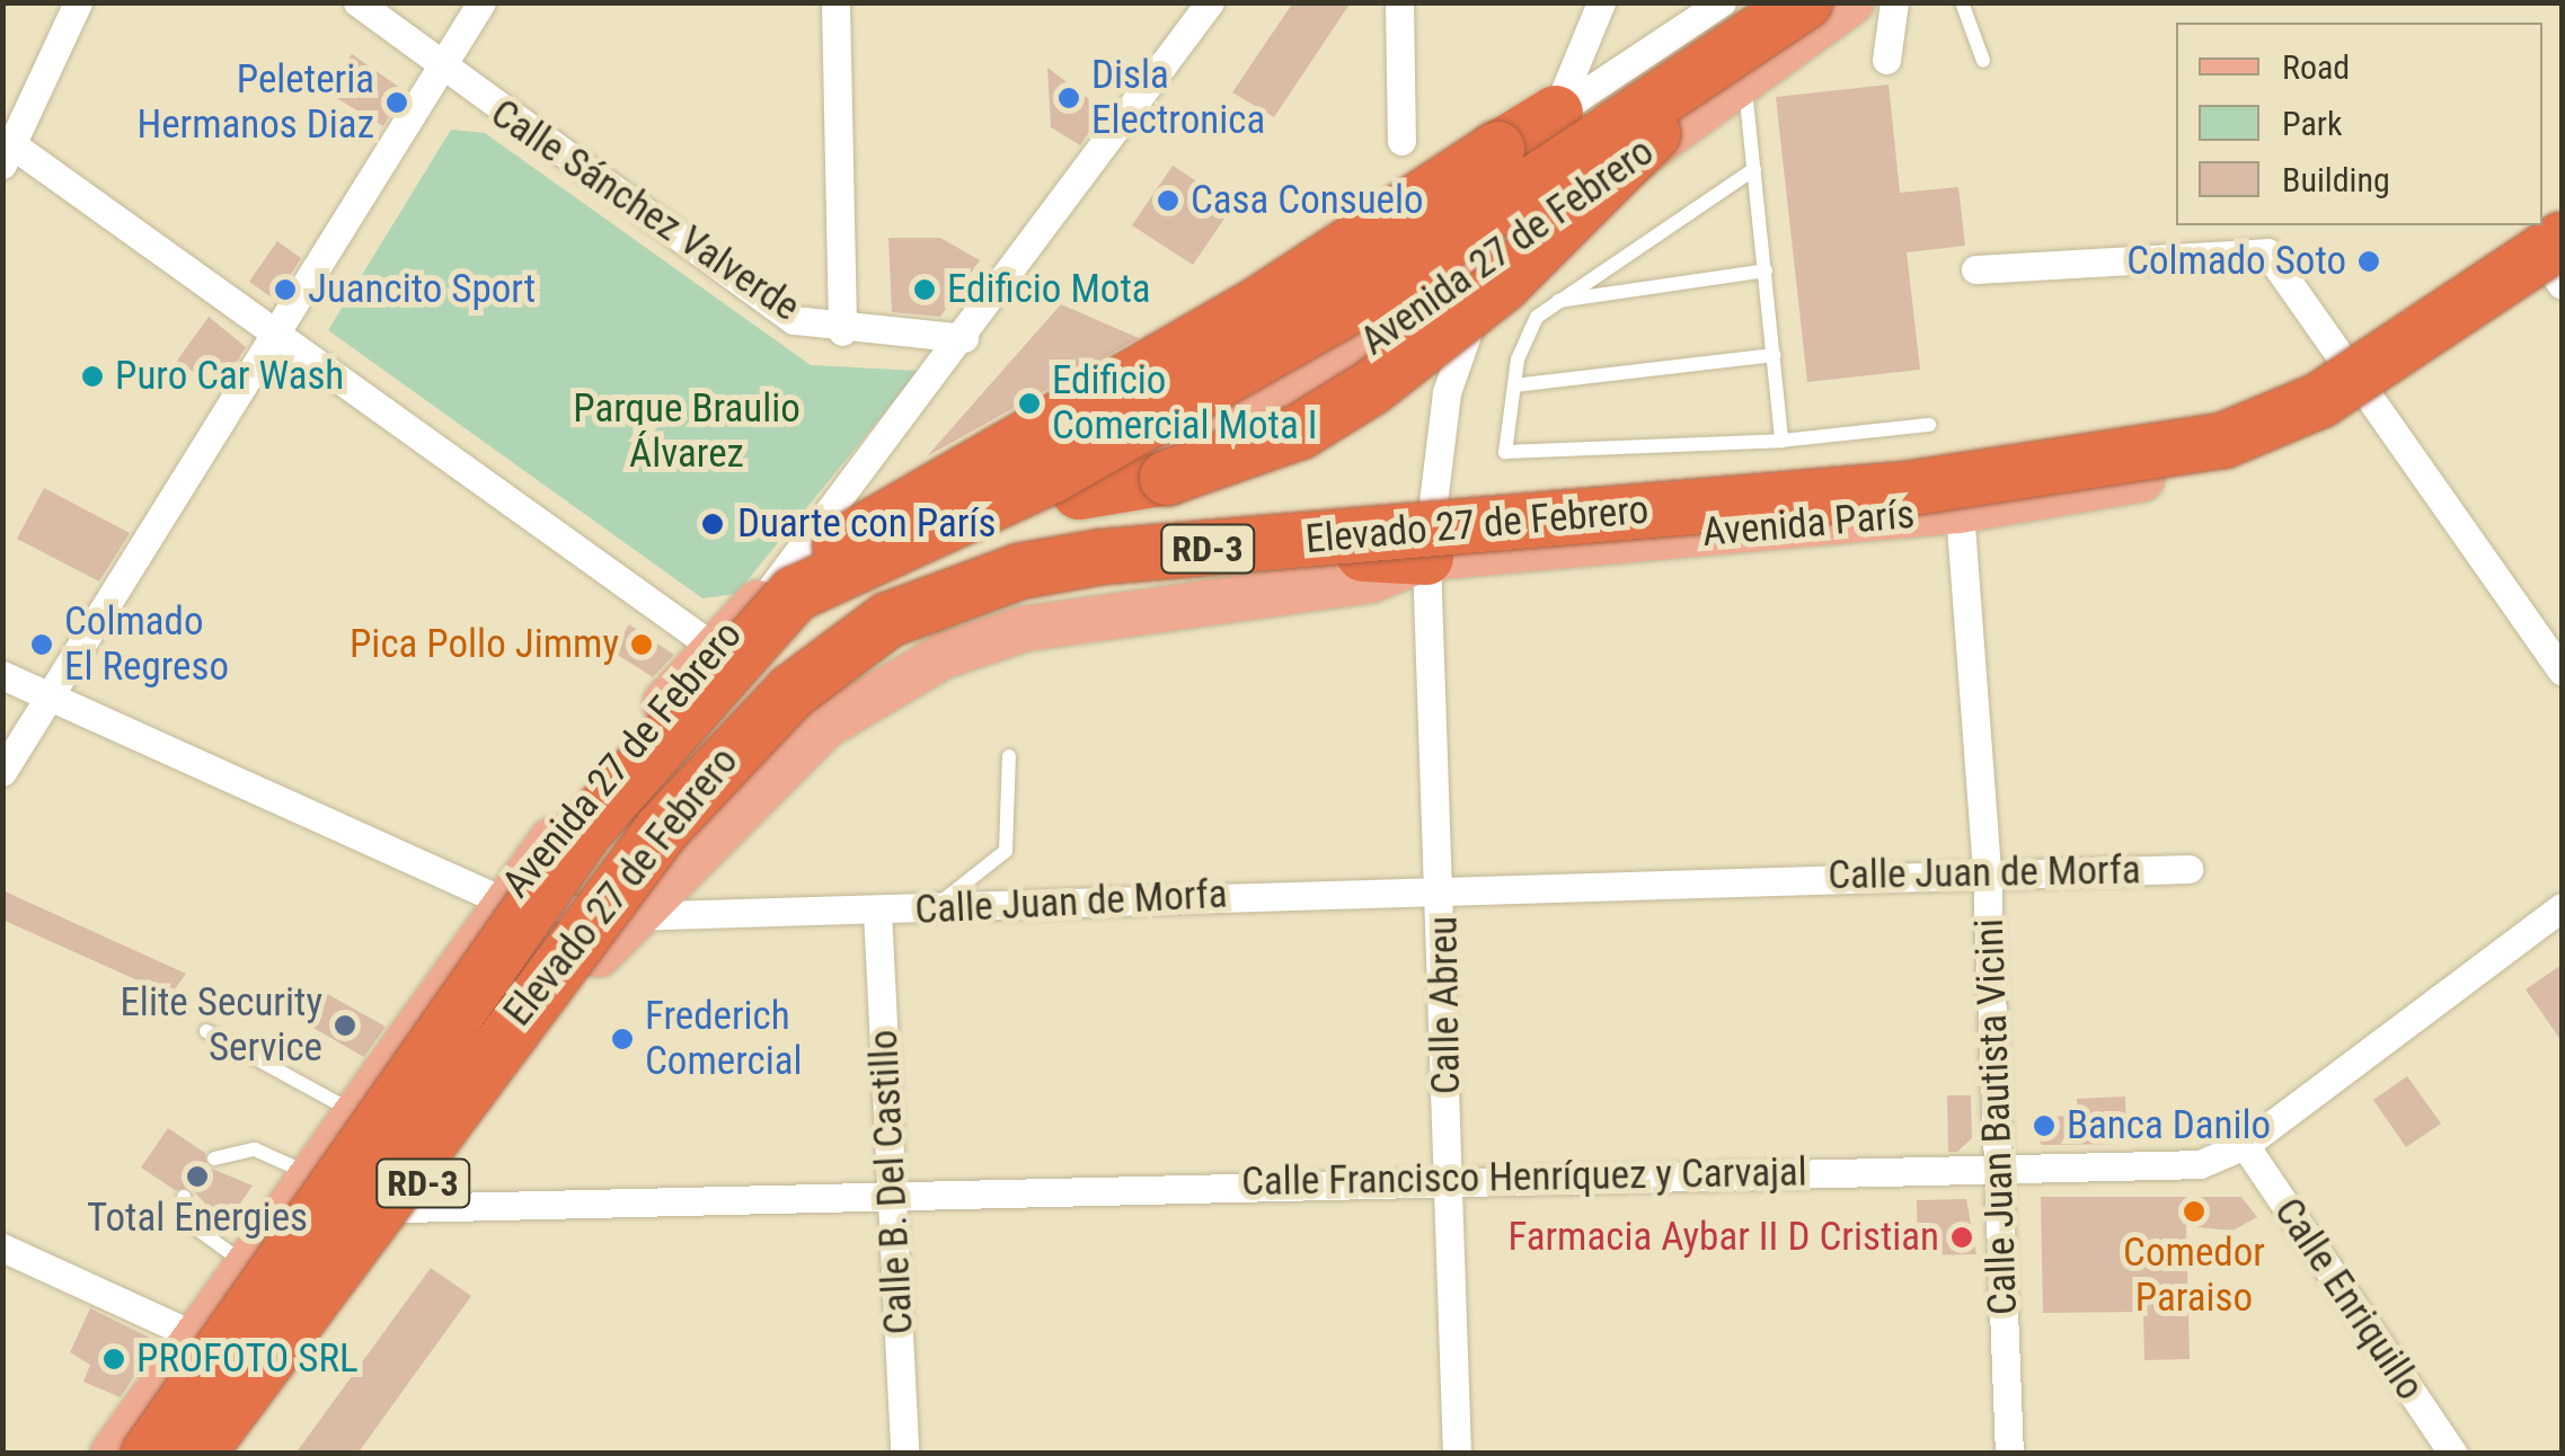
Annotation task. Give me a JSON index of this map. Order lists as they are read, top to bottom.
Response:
{
  "streets": {
    "highway": ["Elevado 27 de Febrero", "RD-3"],
    "main road": ["Avenida 27 de Febrero", "Avenida París"],
    "street": [
      "Calle Sánchez Valverde",
      "Calle Juan de Morfa",
      "Calle Abreu",
      "Calle Juan Bautista Vicini",
      "Calle Francisco Henríquez y Carvajal",
      "Calle B. Del Castillo",
      "Calle Enriquillo"
    ]
  },
  "crossings": [
    ["Avenida 27 de Febrero", "Elevado 27 de Febrero"],
    ["Avenida 27 de Febrero", "Calle Juan de Morfa"],
    ["Avenida 27 de Febrero", "Calle Abreu"],
    ["Avenida París", "Elevado 27 de Febrero"],
    ["Avenida París", "RD-3"],
    ["Avenida París", "Calle Juan de Morfa"],
    ["Avenida París", "Calle Abreu"],
    ["Avenida París", "Calle Juan Bautista Vicini"],
    ["RD-3", "Calle Juan de Morfa"],
    ["RD-3", "Calle Francisco Henríquez y Carvajal"],
    ["Calle Juan de Morfa", "Calle Abreu"],
    ["Calle Juan de Morfa", "Calle Juan Bautista Vicini"],
    ["Calle Juan de Morfa", "Calle B. Del Castillo"],
    ["Calle Abreu", "Calle Francisco Henríquez y Carvajal"],
    ["Calle Juan Bautista Vicini", "Calle Francisco Henríquez y Carvajal"],
    ["Calle Francisco Henríquez y Carvajal", "Calle B. Del Castillo"],
    ["Calle Francisco Henríquez y Carvajal", "Calle Enriquillo"]
  ],
  "parks": ["Parque Braulio Álvarez"],
  "places": [
    "Disla Electronica",
    "Peleteria Hermanos Diaz",
    "Casa Consuelo",
    "Colmado Soto",
    "Juancito Sport",
    "Edificio Mota",
    "Puro Car Wash",
    "Edificio Comercial Mota I",
    "Duarte con París",
    "Colmado El Regreso",
    "Pica Pollo Jimmy",
    "Elite Security Service",
    "Frederich Comercial",
    "Banca Danilo",
    "Total Energies",
    "Comedor Paraiso",
    "Farmacia Aybar II D Cristian",
    "PROFOTO SRL"
  ],
  "legend": ["Road", "Park", "Building"]
}
